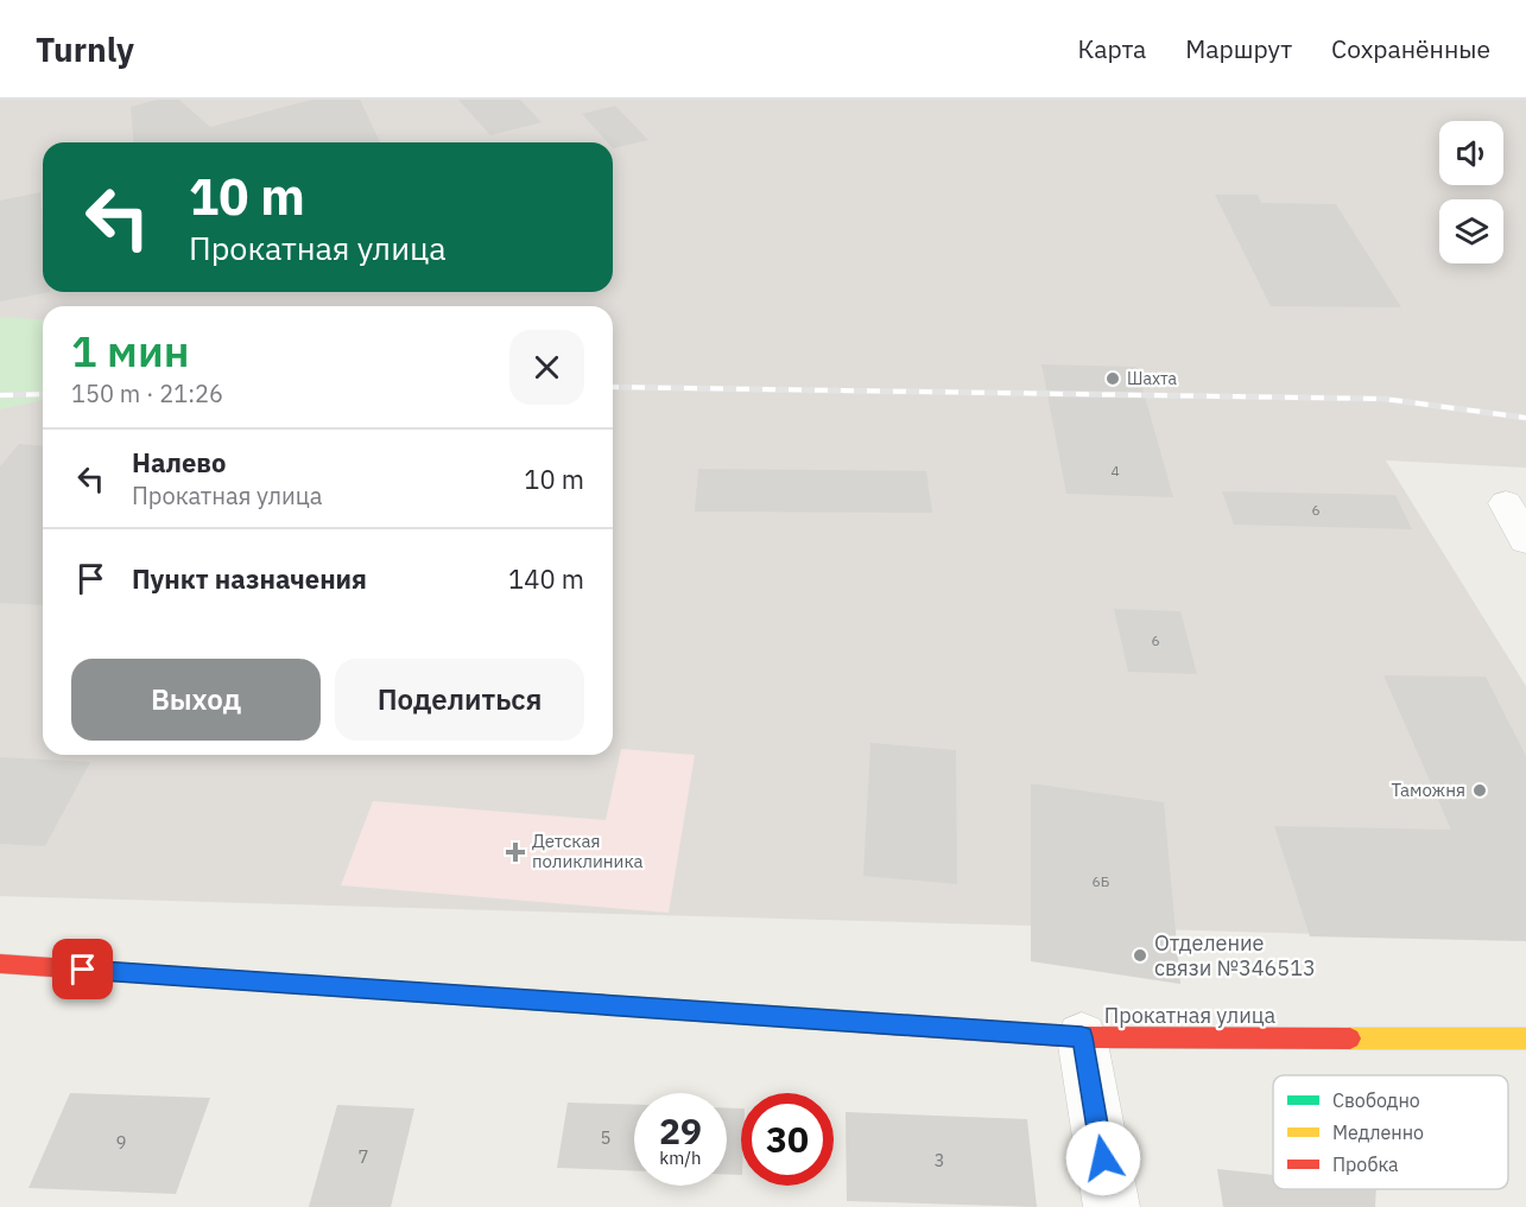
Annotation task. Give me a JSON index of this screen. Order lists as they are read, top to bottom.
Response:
{
  "streets": {
    "street": ["Прокатная улица"]
  },
  "places": {
    "other": ["Шахта", "Таможня", "Отделение связи №346513"],
    "health": ["Детская поликлиника"]
  },
  "house_numbers": [
    "4",
    "6",
    "6",
    "6Б",
    "5",
    "9",
    "7",
    "3"
  ],
  "legend": ["Свободно", "Медленно", "Пробка"],
  "page": {
    "header": "Turnly",
    "nav": ["Карта", "Маршрут", "Сохранённые"],
    "turn": ["10 m", "Прокатная улица"],
    "heading": ["1 мин", "150 m · 21:26"],
    "list": [
      {
        "name": "Налево",
        "note": "Прокатная улица",
        "value": "10 m"
      },
      {
        "name": "Пункт назначения",
        "value": "140 m"
      }
    ],
    "buttons": ["Выход", "Поделиться"],
    "speed": "29 km/h",
    "limit": "30"
  }
}
